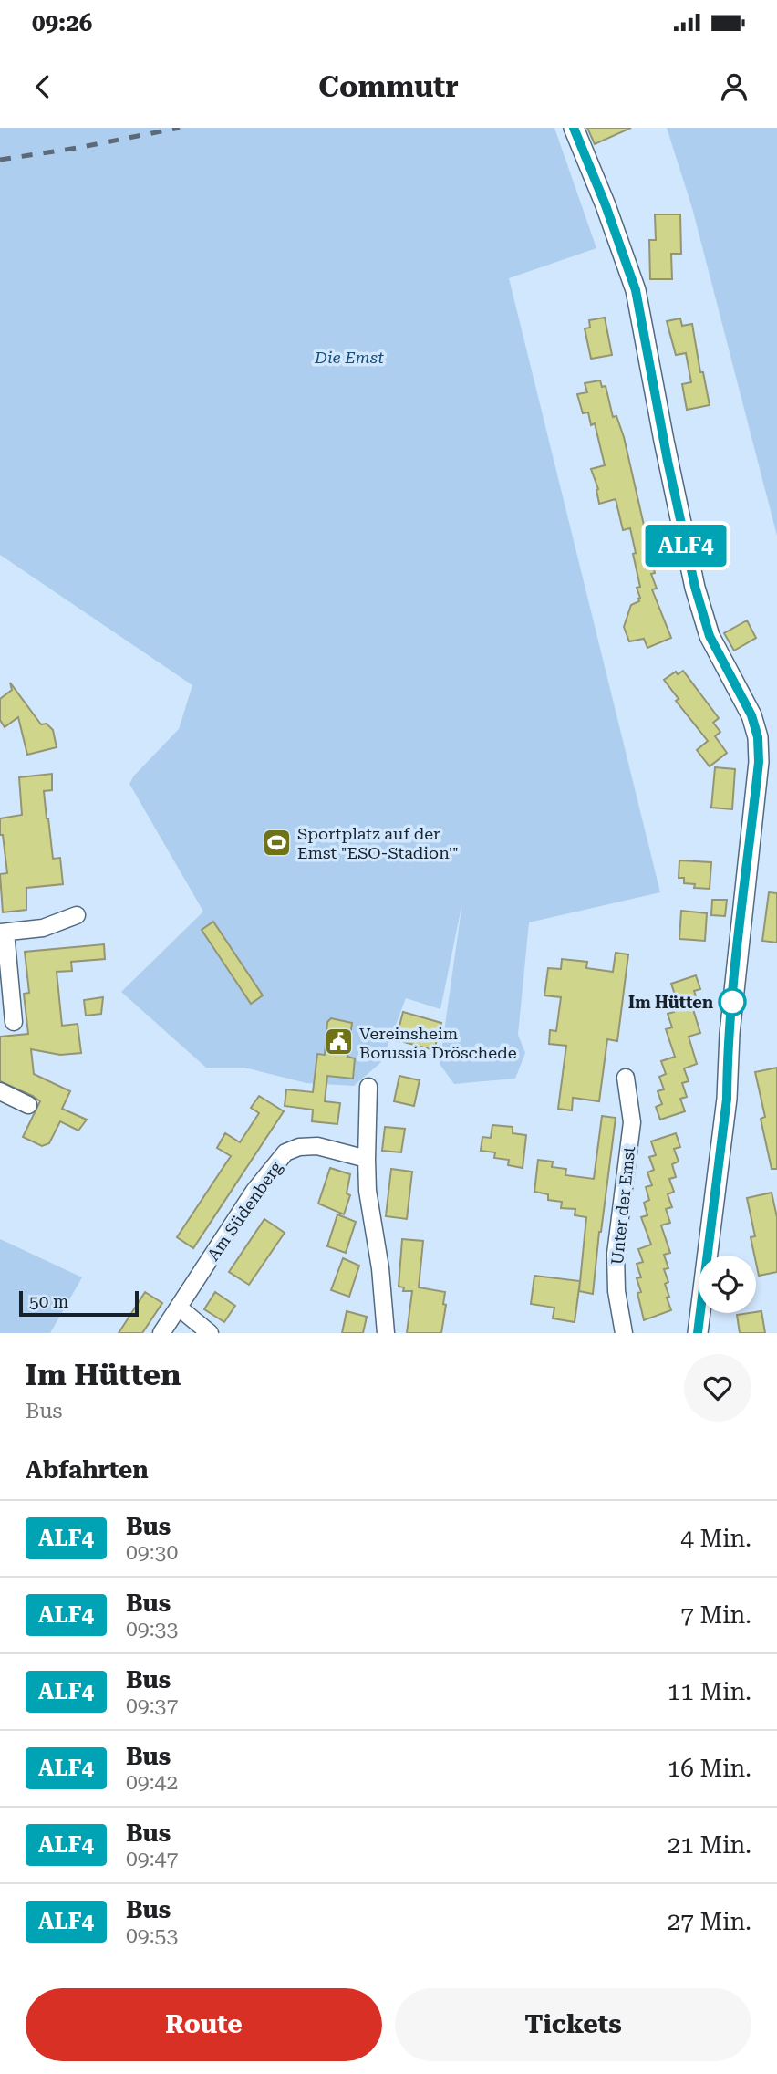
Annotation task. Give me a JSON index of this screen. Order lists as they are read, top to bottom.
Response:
{
  "streets": {
    "street": ["Unter der Emst", "Am Südenberg"]
  },
  "parks": ["Die Emst"],
  "places": {
    "sports": ["Sportplatz auf der Emst \"ESO-Stadion'\""],
    "other": ["Im Hütten"],
    "public building": ["Vereinsheim Borussia Dröschede"]
  },
  "lines": ["bus line ALF4"],
  "scale_bar": "50 m",
  "page": {
    "status": "09:26",
    "header": "Commutr",
    "on_map": "ALF4",
    "scale": "50 m",
    "heading": [
      ["Im Hütten", "Bus"],
      "Abfahrten"
    ],
    "list": [
      {
        "mark": "ALF4",
        "name": "Bus",
        "note": "09:30",
        "value": "4 Min."
      },
      {
        "mark": "ALF4",
        "name": "Bus",
        "note": "09:33",
        "value": "7 Min."
      },
      {
        "mark": "ALF4",
        "name": "Bus",
        "note": "09:37",
        "value": "11 Min."
      },
      {
        "mark": "ALF4",
        "name": "Bus",
        "note": "09:42",
        "value": "16 Min."
      },
      {
        "mark": "ALF4",
        "name": "Bus",
        "note": "09:47",
        "value": "21 Min."
      },
      {
        "mark": "ALF4",
        "name": "Bus",
        "note": "09:53",
        "value": "27 Min."
      }
    ],
    "buttons": ["Route", "Tickets"]
  }
}
